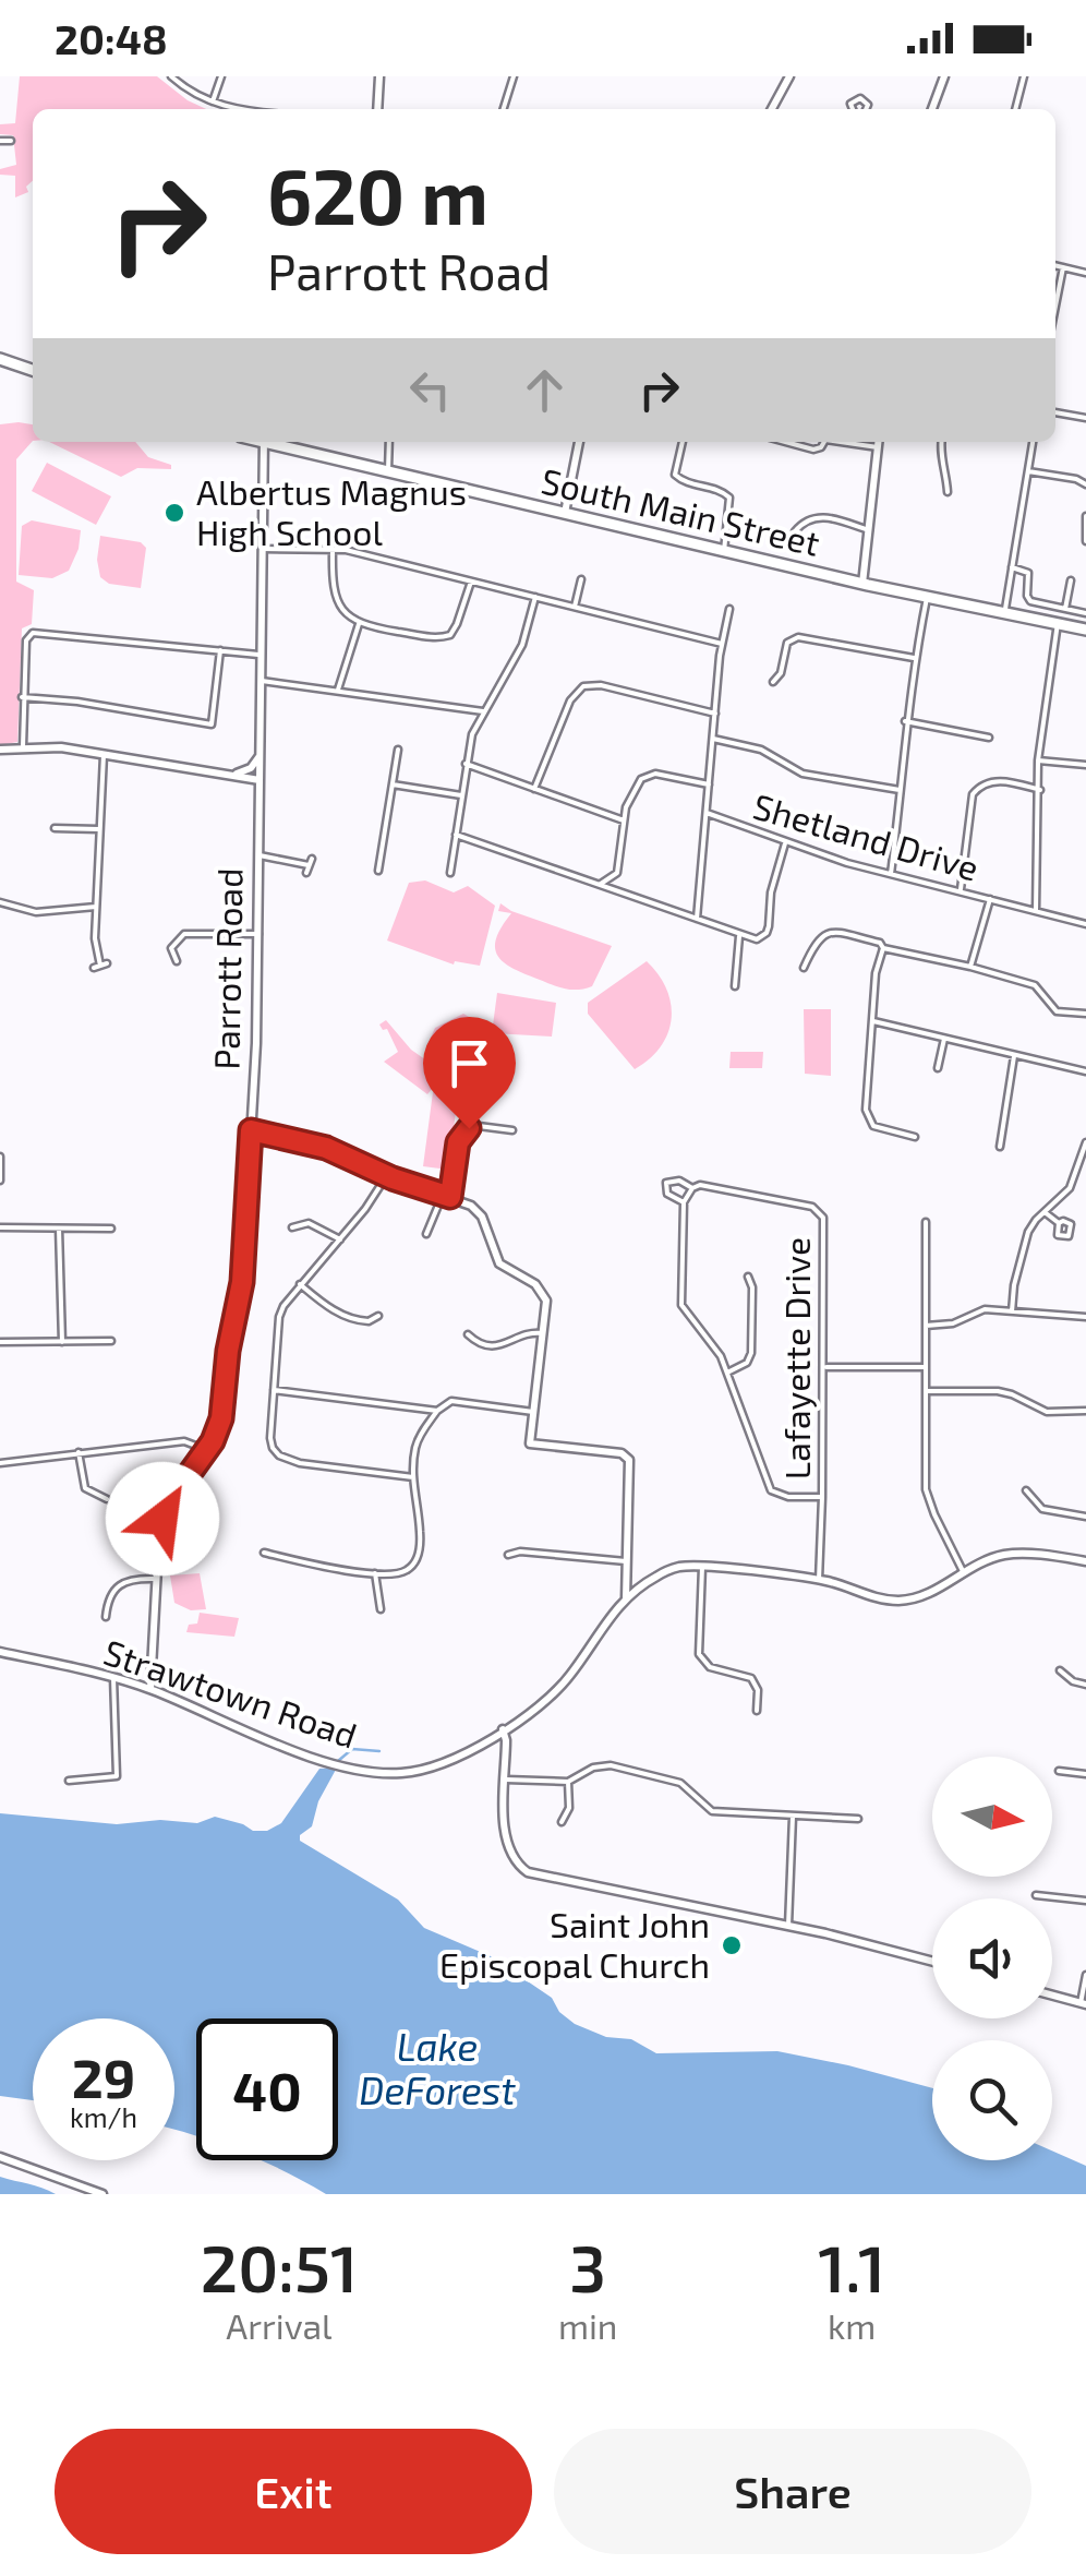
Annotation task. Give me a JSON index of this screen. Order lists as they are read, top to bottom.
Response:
{
  "streets": {
    "main road": ["South Main Street"],
    "street": [
      "Shetland Drive",
      "Parrott Road",
      "Lafayette Drive",
      "Strawtown Road"
    ]
  },
  "crossings": [
    ["Parrott Road", "Strawtown Road"]
  ],
  "water": ["Lake DeForest"],
  "places": ["Albertus Magnus High School", "Saint John Episcopal Church"],
  "north": "right",
  "page": {
    "status": "20:48",
    "turn": ["620 m", "Parrott Road"],
    "speed": "29 km/h",
    "limit": "40",
    "eta": [
      "20:51",
      "Arrival",
      "3",
      "min",
      "1.1",
      "km"
    ],
    "buttons": ["Exit", "Share"]
  }
}
